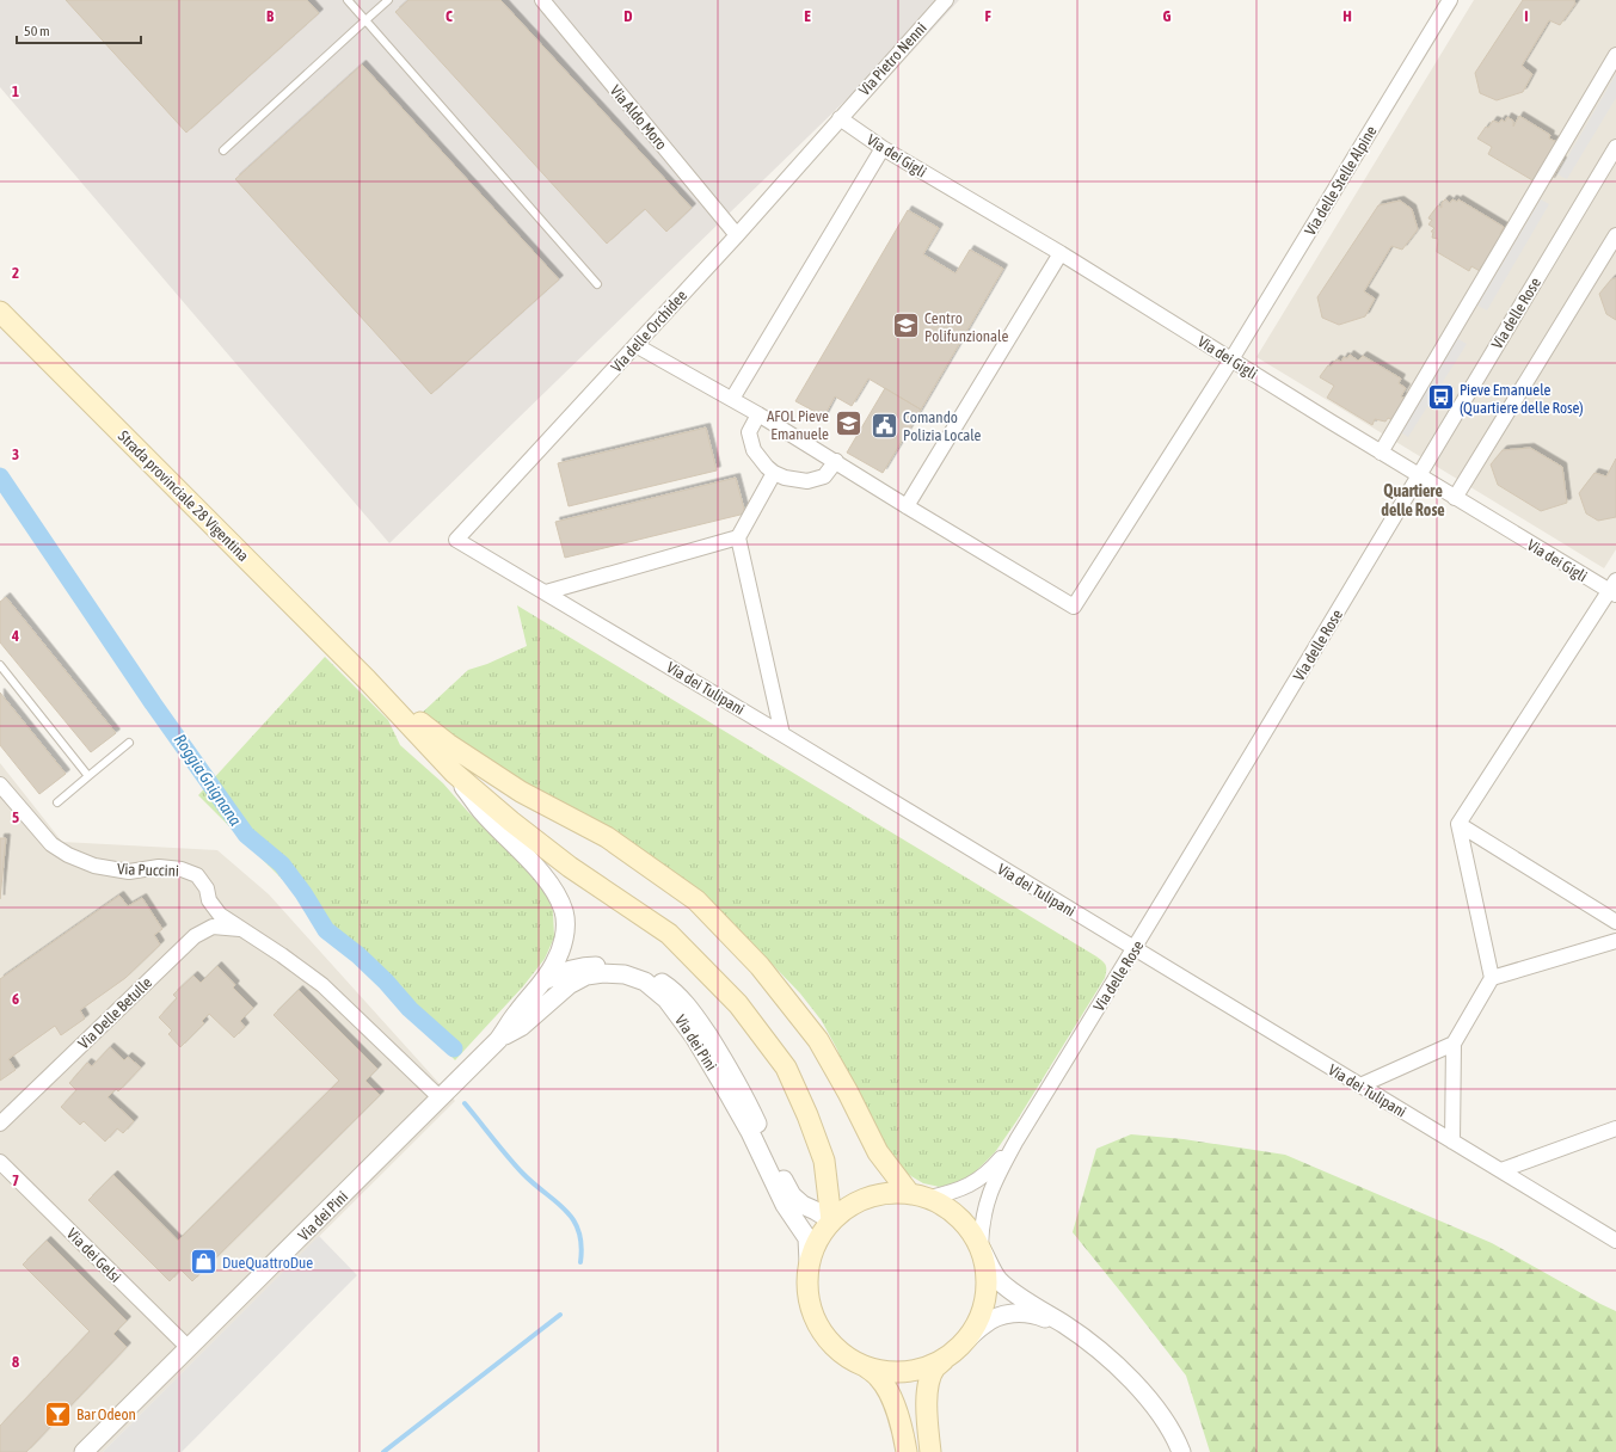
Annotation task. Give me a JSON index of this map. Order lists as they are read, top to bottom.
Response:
{
  "streets": {
    "main road": ["Strada provinciale 28 Vigentina"],
    "street": [
      "Via Pietro Nenni",
      "Via Aldo Moro",
      "Via dei Gigli",
      "Via delle Stelle Alpine",
      "Via delle Rose",
      "Via delle Orchidee",
      "Via dei Tulipani",
      "Via Puccini",
      "Via Delle Betulle",
      "Via dei Pini",
      "Via dei Gelsi"
    ]
  },
  "crossings": [
    ["Via Pietro Nenni", "Via dei Gigli"],
    ["Via Pietro Nenni", "Via delle Orchidee"],
    ["Via Aldo Moro", "Via delle Orchidee"],
    ["Via dei Gigli", "Via delle Stelle Alpine"],
    ["Via dei Gigli", "Via delle Rose"],
    ["Via dei Gigli", "Via delle Orchidee"],
    ["Via delle Rose", "Via dei Tulipani"],
    ["Via delle Orchidee", "Via dei Tulipani"],
    ["Via Puccini", "Via Delle Betulle"],
    ["Via Puccini", "Via dei Pini"],
    ["Via dei Pini", "Via dei Gelsi"]
  ],
  "districts": ["Quartiere delle Rose"],
  "water": ["Roggia Gnignana"],
  "places": {
    "school or university": ["Centro Polifunzionale", "AFOL Pieve Emanuele"],
    "bus stop": ["Pieve Emanuele (Quartiere delle Rose)"],
    "public building": ["Comando Polizia Locale"],
    "shop": ["DueQuattroDue"],
    "bar": ["Bar Odeon"]
  },
  "scale_bar": "50 m",
  "grid": {
    "columns": [
      "B",
      "C",
      "D",
      "E",
      "F",
      "G",
      "H",
      "I"
    ],
    "rows": [
      "1",
      "2",
      "3",
      "4",
      "5",
      "6",
      "7",
      "8"
    ]
  }
}
